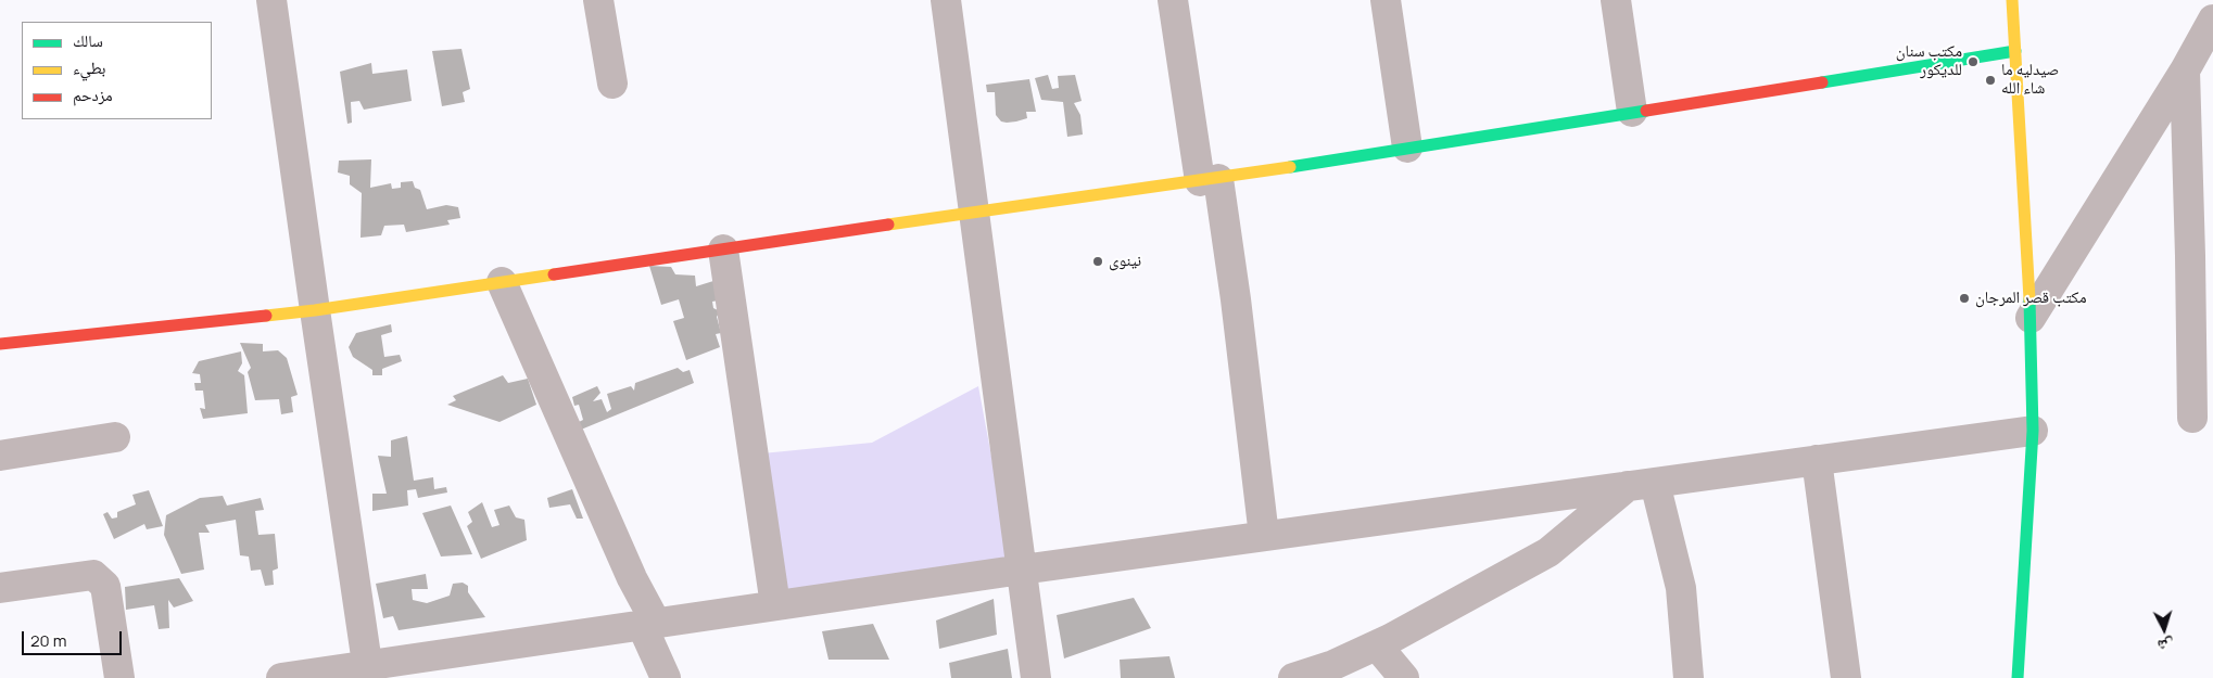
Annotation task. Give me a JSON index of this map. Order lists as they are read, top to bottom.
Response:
{
  "places": [
    "مكتب سنان للديكور",
    "صيدليه ما شاء الله",
    "نينوى",
    "مكتب قصر المرجان"
  ],
  "legend": ["سالك", "بطيء", "مزدحم"],
  "scale_bar": "20 m",
  "north": "bottom"
}
